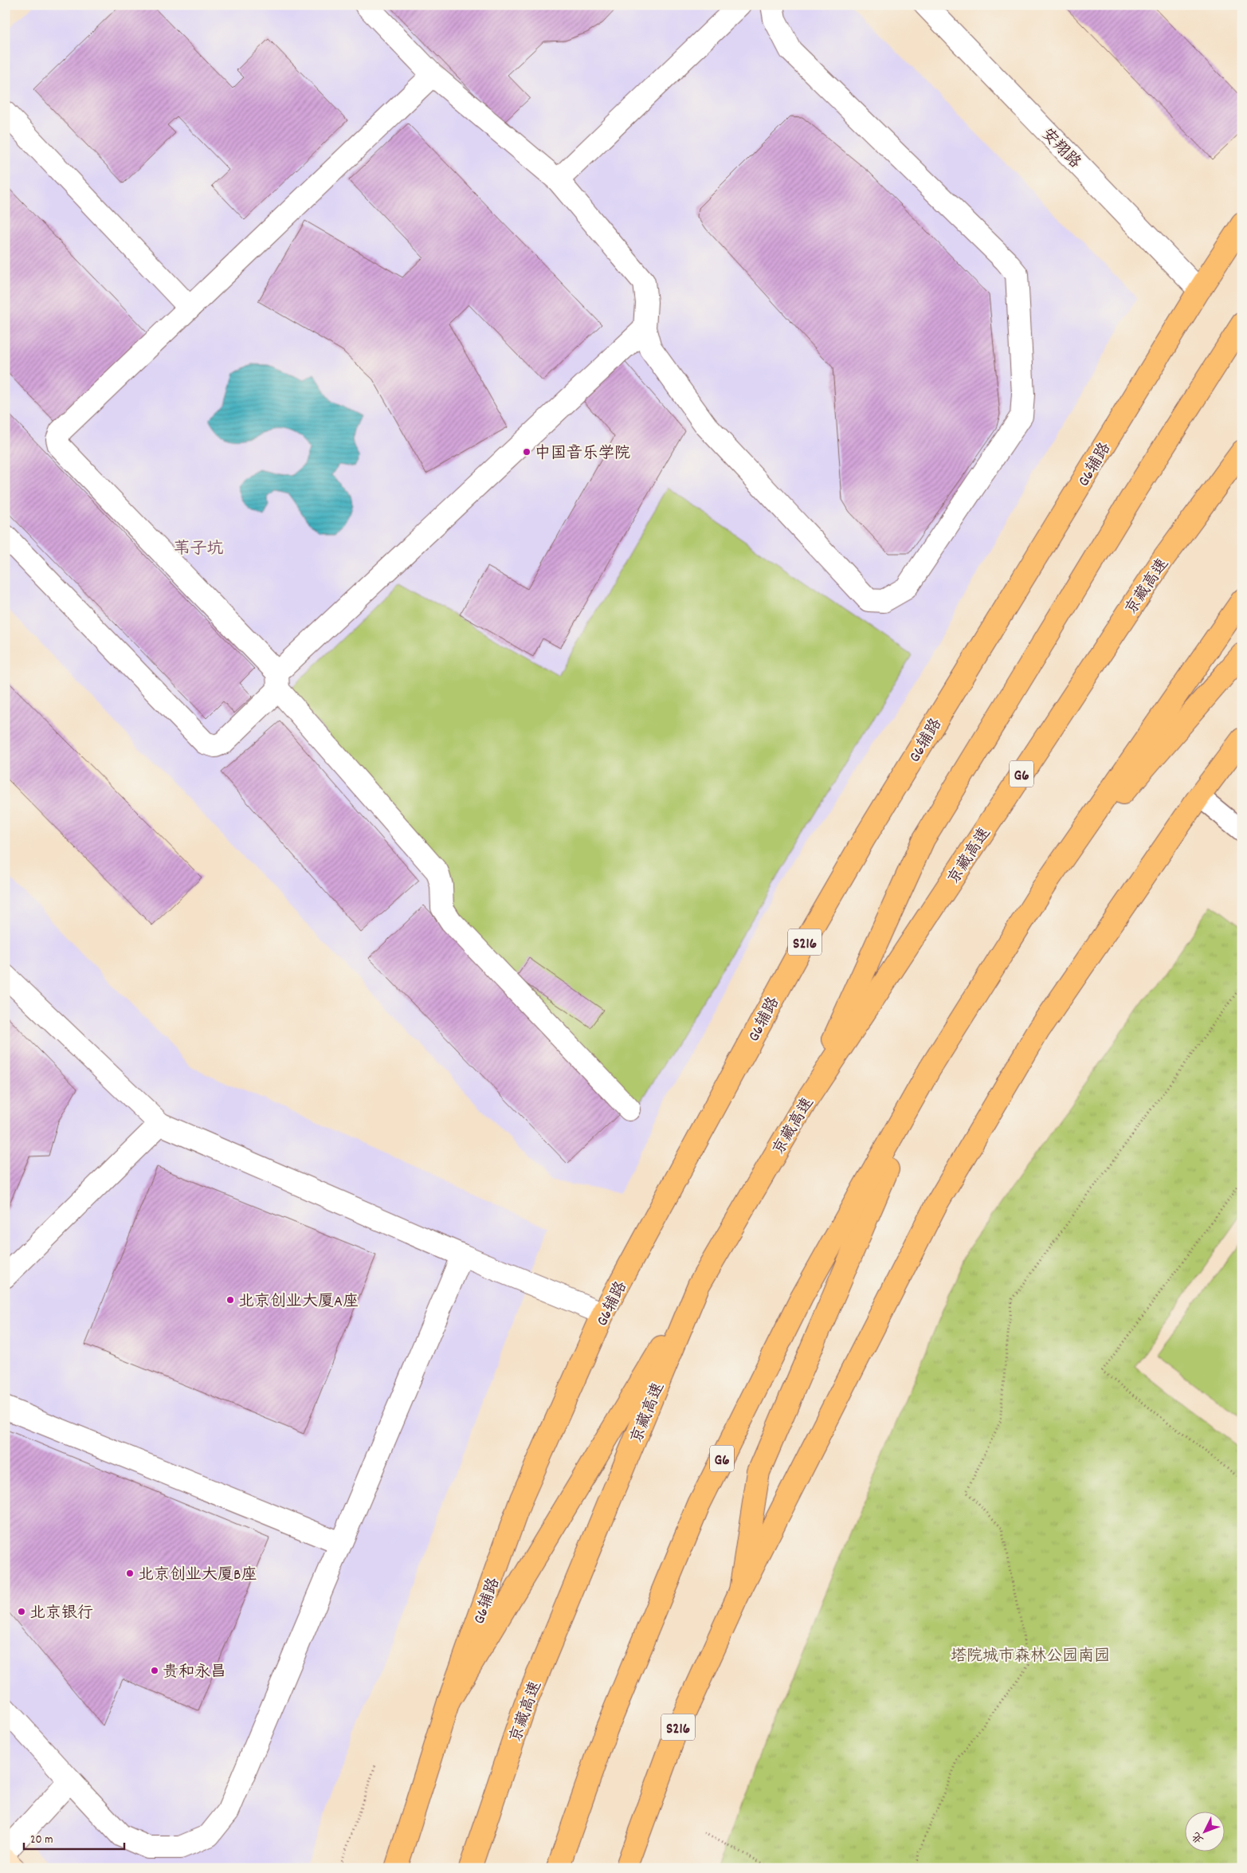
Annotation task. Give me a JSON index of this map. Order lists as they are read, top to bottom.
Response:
{
  "streets": {
    "main road": [
      "G6辅路",
      "京藏高速",
      "G6",
      "S216"
    ],
    "street": ["安翔路"]
  },
  "crossings": [
    ["安翔路", "G6辅路"]
  ],
  "districts": ["苇子坑"],
  "parks": ["塔院城市森林公园南园"],
  "places": [
    "中国音乐学院",
    "北京创业大厦A座",
    "北京创业大厦B座",
    "北京银行",
    "贵和永昌"
  ],
  "scale_bar": "20 m",
  "north": "bottom left"
}
